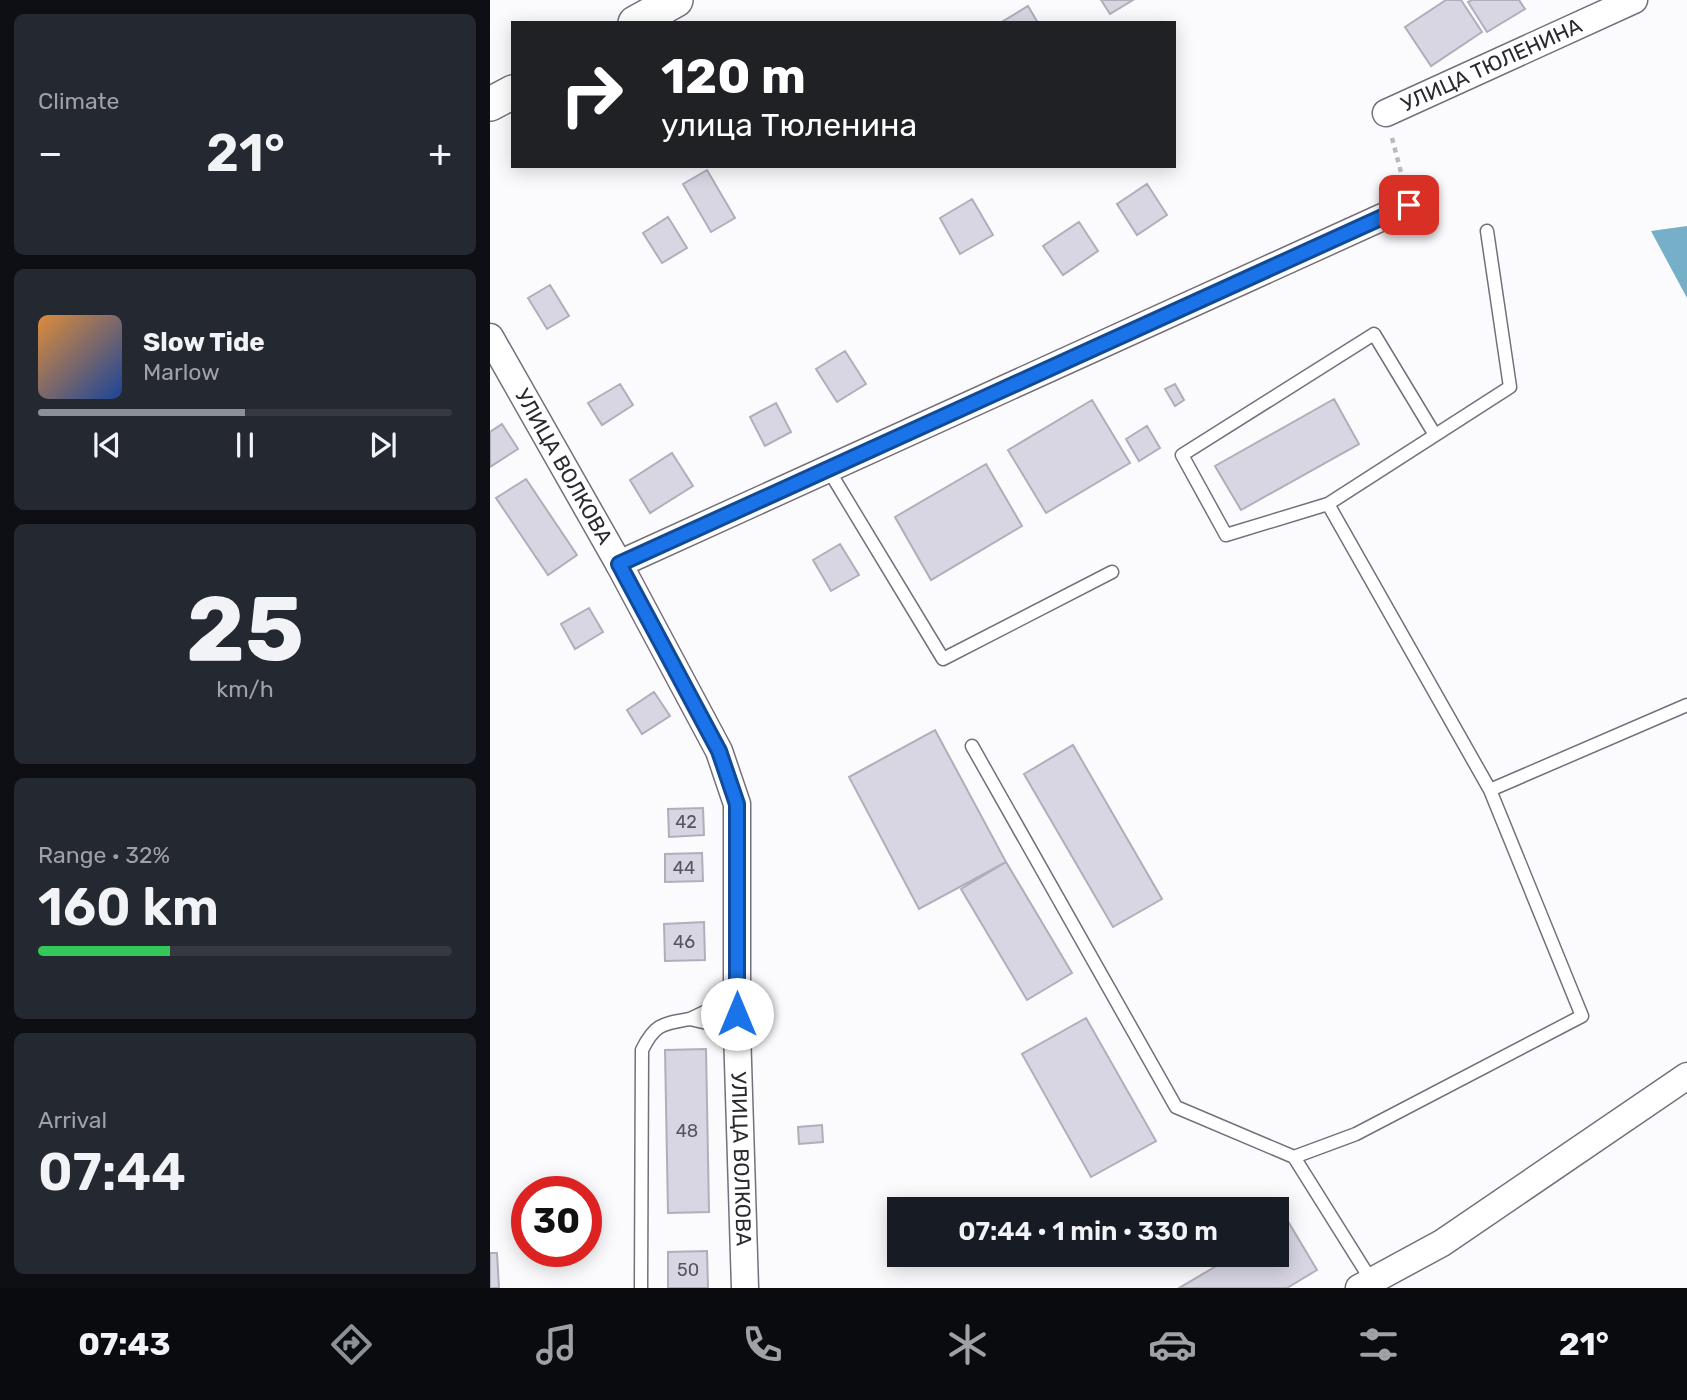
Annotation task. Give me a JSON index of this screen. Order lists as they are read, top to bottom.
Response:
{
  "streets": {
    "street": ["УЛИЦА ТЮЛЕНИНА", "УЛИЦА ВОЛКОВА"]
  },
  "house_numbers": [
    "42",
    "44",
    "46",
    "48",
    "50"
  ],
  "page": {
    "tile": [
      "Climate",
      ["25", "km/h"],
      ["Range · 32%", "160 km"],
      ["Arrival", "07:44"]
    ],
    "turn": ["120 m", "улица Тюленина"],
    "heat": ["−", "21°", "+"],
    "song": ["Slow Tide", "Marlow"],
    "limit": "30",
    "trip": "07:44 · 1 min · 330 m",
    "tabs": ["07:43", "21°"]
  }
}
